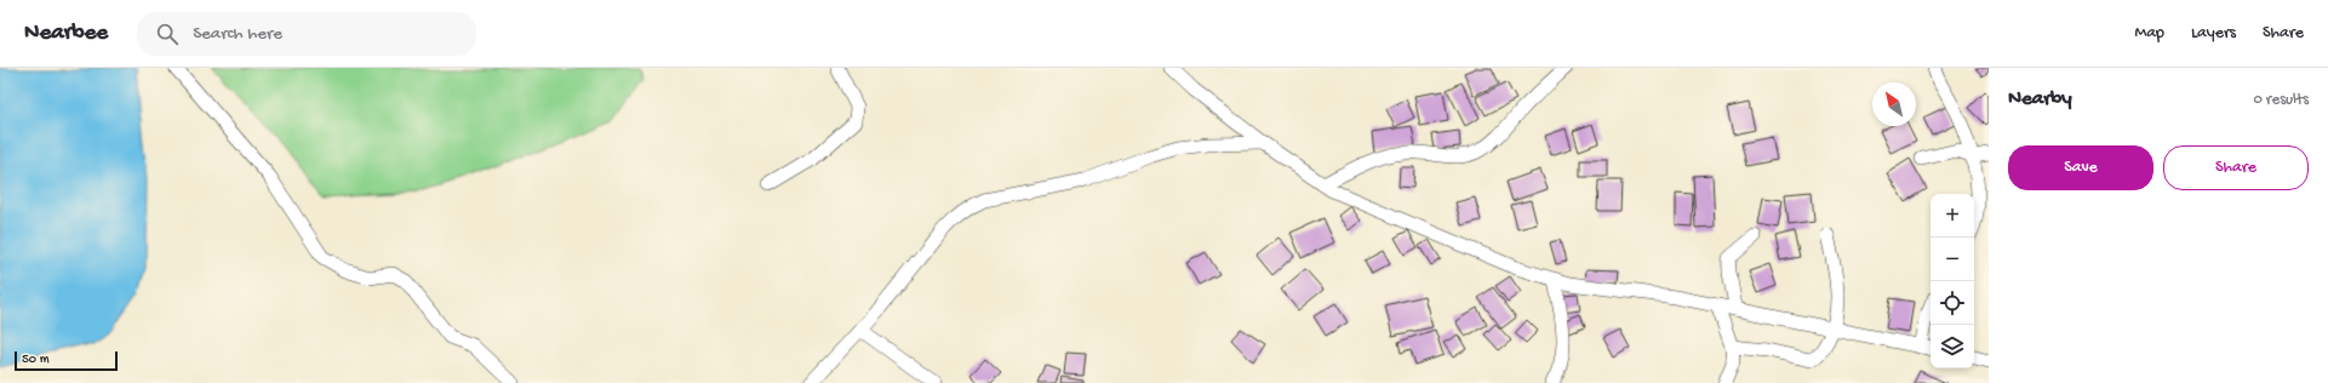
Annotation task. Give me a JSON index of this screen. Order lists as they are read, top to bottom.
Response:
{
  "scale_bar": "50 m",
  "north": "top left",
  "page": {
    "header": "Nearbee",
    "search": "Search here",
    "nav": ["Map", "Layers", "Share"],
    "heading": ["Nearby", "0 results"],
    "buttons": ["Save", "Share"],
    "map_buttons": ["+", "−"],
    "scale": "50 m"
  }
}
